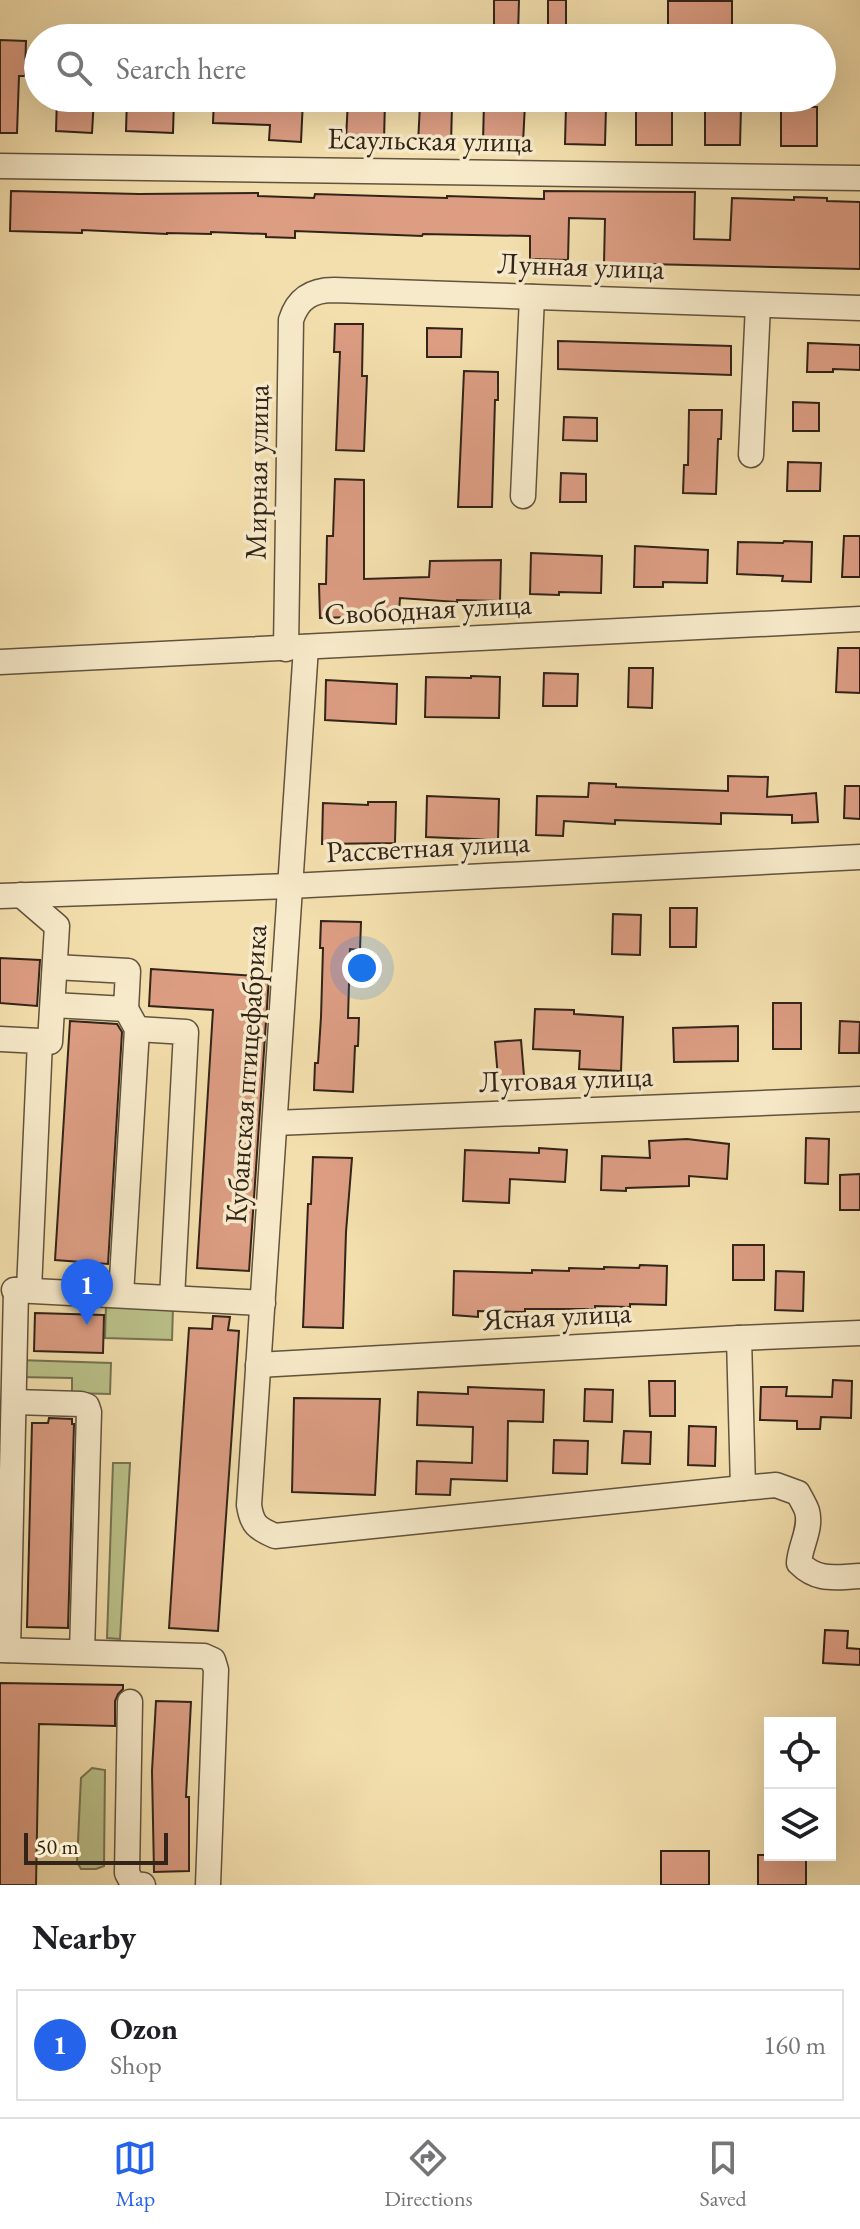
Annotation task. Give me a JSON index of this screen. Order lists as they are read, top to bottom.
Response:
{
  "streets": {
    "street": [
      "Есаульская улица",
      "Лунная улица",
      "Мирная улица",
      "Свободная улица",
      "Рассветная улица",
      "Кубанская птицефабрика",
      "Луговая улица",
      "Ясная улица"
    ]
  },
  "crossings": [
    ["Лунная улица", "Мирная улица"],
    ["Мирная улица", "Свободная улица"],
    ["Мирная улица", "Кубанская птицефабрика"],
    ["Свободная улица", "Кубанская птицефабрика"],
    ["Рассветная улица", "Кубанская птицефабрика"],
    ["Кубанская птицефабрика", "Луговая улица"],
    ["Кубанская птицефабрика", "Ясная улица"]
  ],
  "scale_bar": "50 m",
  "page": {
    "search": "Search here",
    "pins": "1",
    "scale": "50 m",
    "heading": "Nearby",
    "list": [
      {
        "mark": "1",
        "name": "Ozon",
        "note": "Shop",
        "value": "160 m"
      }
    ],
    "nav": ["Map", "Directions", "Saved"]
  }
}
